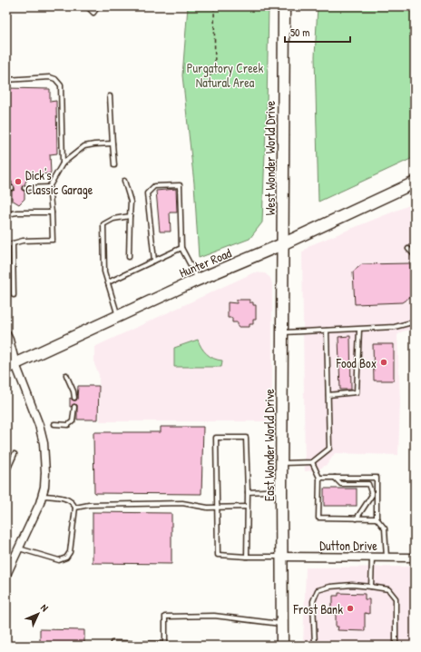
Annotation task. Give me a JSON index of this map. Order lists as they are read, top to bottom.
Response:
{
  "streets": {
    "main road": ["West Wonder World Drive", "Hunter Road", "East Wonder World Drive"],
    "street": ["Dutton Drive"]
  },
  "crossings": [
    ["West Wonder World Drive", "Hunter Road"],
    ["West Wonder World Drive", "East Wonder World Drive"],
    ["Hunter Road", "East Wonder World Drive"],
    ["East Wonder World Drive", "Dutton Drive"]
  ],
  "parks": ["Purgatory Creek Natural Area"],
  "places": ["Dick's Classic Garage", "Food Box", "Frost Bank"],
  "scale_bar": "50 m",
  "north": "top right"
}
